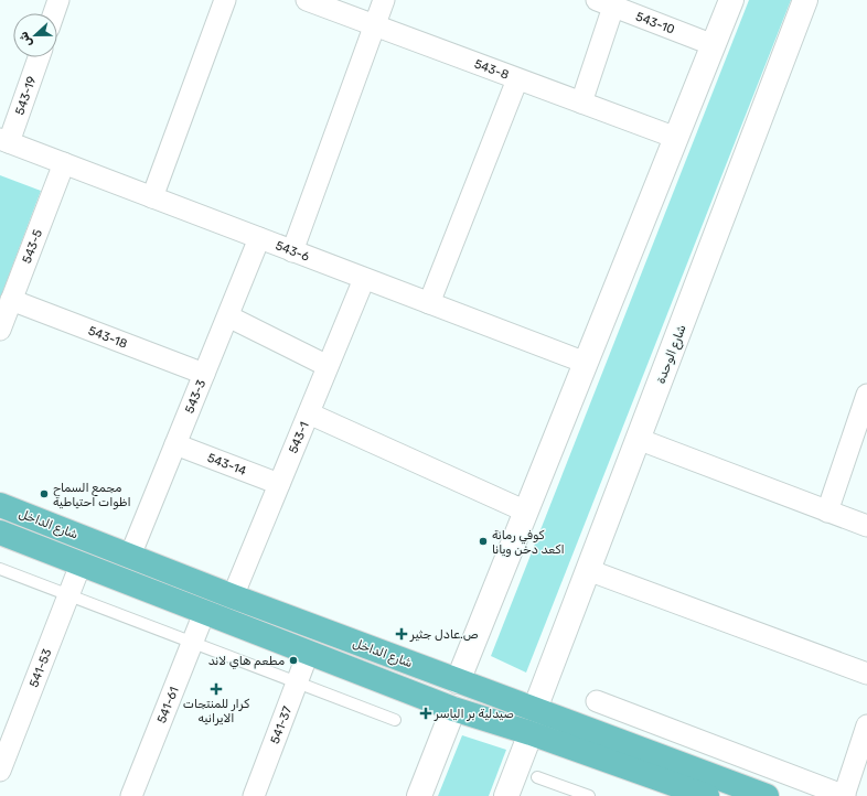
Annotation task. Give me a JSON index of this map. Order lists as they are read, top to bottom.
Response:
{
  "streets": {
    "main road": ["شارع الداخل"],
    "street": [
      "543-10",
      "543-8",
      "543-19",
      "543-5",
      "543-6",
      "543-18",
      "شارع الوحدة",
      "543-3",
      "543-1",
      "543-14",
      "541-53",
      "541-61",
      "541-37"
    ]
  },
  "crossings": [
    ["543-19", "543-6"],
    ["543-5", "543-6"],
    ["543-5", "543-18"],
    ["543-6", "543-3"],
    ["543-6", "543-1"],
    ["543-18", "543-3"],
    ["شارع الوحدة", "شارع الداخل"],
    ["543-3", "543-14"],
    ["543-3", "شارع الداخل"],
    ["543-1", "543-14"],
    ["543-1", "شارع الداخل"]
  ],
  "places": {
    "other": ["مجمع السماح اظوات احتياطية", "كوفي رمانة اكعد دخن ويانا", "مطعم هاي لاند"],
    "health": ["ص.عادل جثير", "كرار للمنتجات الايرانيه", "صيدلية بر الياسر"]
  },
  "north": "left"
}
